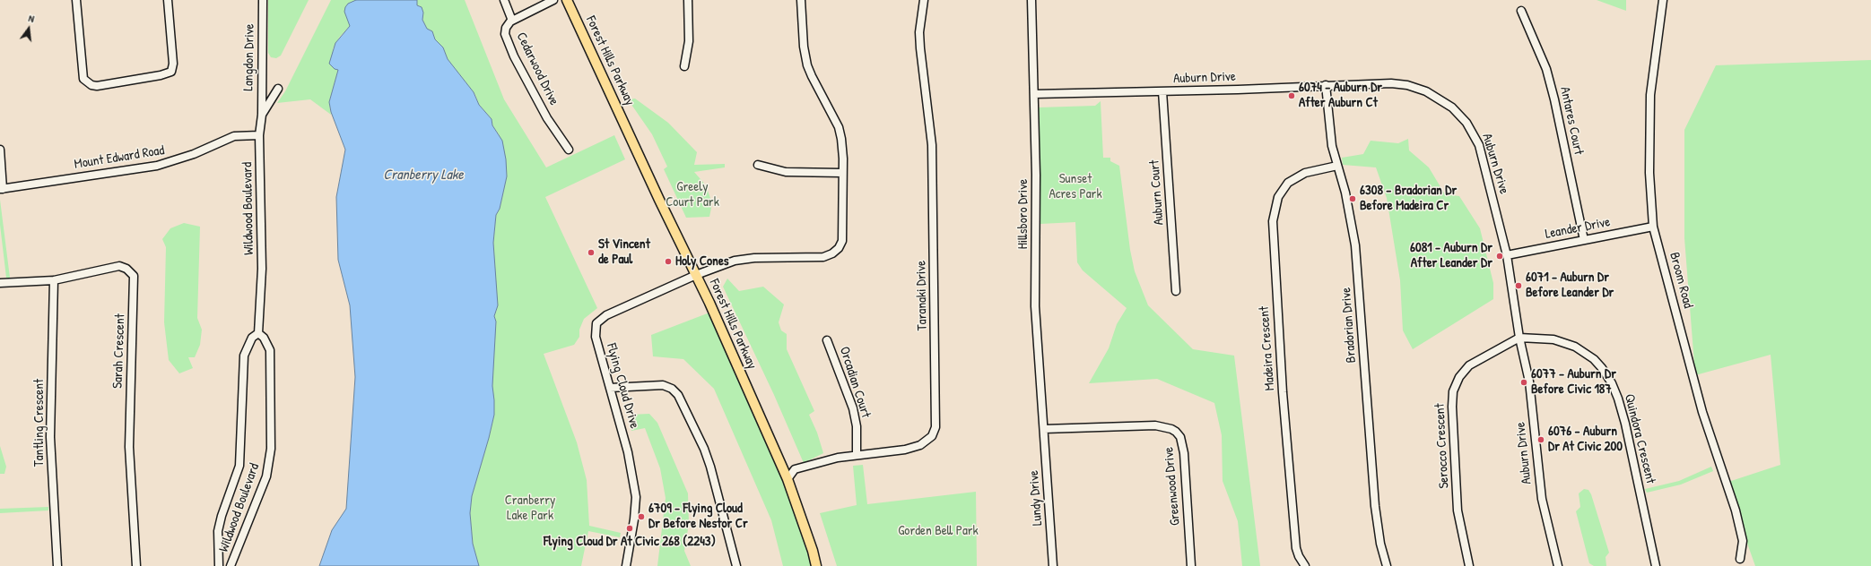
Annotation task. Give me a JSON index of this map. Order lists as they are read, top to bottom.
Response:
{
  "streets": {
    "main road": ["Forest Hills Parkway"],
    "street": [
      "Langdon Drive",
      "Cedarwood Drive",
      "Auburn Drive",
      "Antares Court",
      "Mount Edward Road",
      "Auburn Court",
      "Wildwood Boulevard",
      "Hillsboro Drive",
      "Leander Drive",
      "Broom Road",
      "Taranaki Drive",
      "Bradorian Drive",
      "Madeira Crescent",
      "Sarah Crescent",
      "Orcadian Court",
      "Flying Cloud Drive",
      "Tantling Crescent",
      "Quindora Crescent",
      "Serocco Crescent",
      "Greenwood Drive",
      "Lundy Drive"
    ]
  },
  "crossings": [
    ["Langdon Drive", "Wildwood Boulevard"],
    ["Forest Hills Parkway", "Taranaki Drive"],
    ["Forest Hills Parkway", "Flying Cloud Drive"],
    ["Auburn Drive", "Auburn Court"],
    ["Auburn Drive", "Hillsboro Drive"],
    ["Auburn Drive", "Leander Drive"],
    ["Auburn Drive", "Bradorian Drive"],
    ["Auburn Drive", "Quindora Crescent"],
    ["Auburn Drive", "Serocco Crescent"],
    ["Antares Court", "Leander Drive"],
    ["Mount Edward Road", "Wildwood Boulevard"],
    ["Hillsboro Drive", "Greenwood Drive"],
    ["Hillsboro Drive", "Lundy Drive"],
    ["Leander Drive", "Broom Road"],
    ["Taranaki Drive", "Orcadian Court"],
    ["Bradorian Drive", "Madeira Crescent"],
    ["Sarah Crescent", "Tantling Crescent"],
    ["Quindora Crescent", "Serocco Crescent"],
    ["Greenwood Drive", "Lundy Drive"]
  ],
  "water": ["Cranberry Lake"],
  "parks": [
    "Sunset Acres Park",
    "Greely Court Park",
    "Cranberry Lake Park",
    "Gorden Bell Park"
  ],
  "places": [
    "6074 - Auburn Dr After Auburn Ct",
    "6308 - Bradorian Dr Before Madeira Cr",
    "St Vincent de Paul",
    "6081 - Auburn Dr After Leander Dr",
    "Holy Cones",
    "6071 - Auburn Dr Before Leander Dr",
    "6077 - Auburn Dr Before Civic 187",
    "6076 - Auburn Dr At Civic 200",
    "6709 - Flying Cloud Dr Before Nestor Cr",
    "Flying Cloud Dr At Civic 268 (2243)"
  ],
  "north": "top"
}
